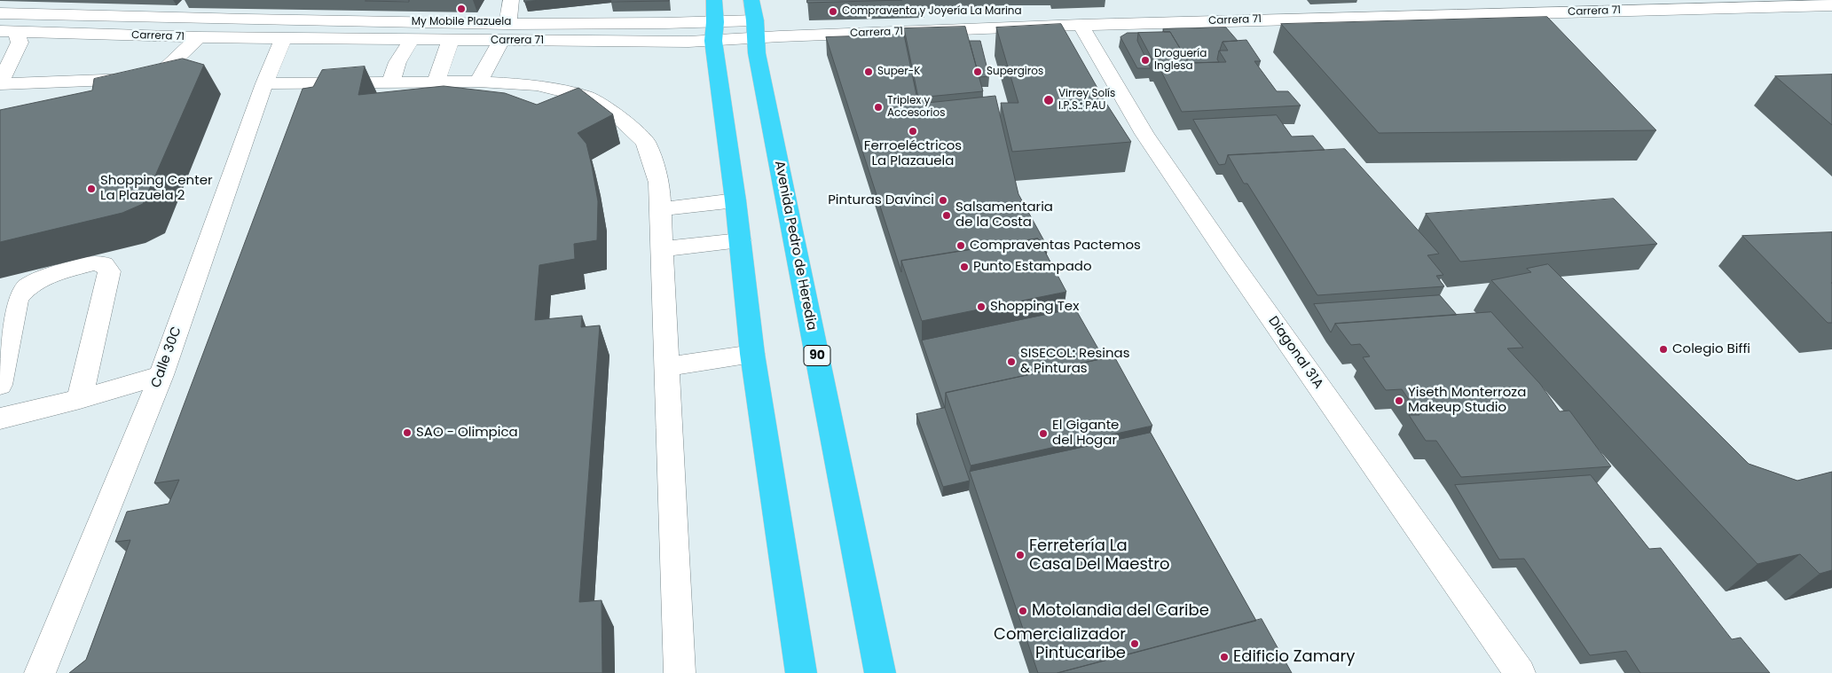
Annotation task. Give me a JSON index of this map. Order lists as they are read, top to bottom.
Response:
{
  "streets": {
    "highway": ["Avenida Pedro de Heredia", "90"],
    "street": ["Carrera 71", "Diagonal 31A", "Calle 30C"]
  },
  "crossings": [
    ["Carrera 71", "Avenida Pedro de Heredia"],
    ["Carrera 71", "Diagonal 31A"],
    ["Carrera 71", "Calle 30C"]
  ],
  "places": [
    "My Mobile Plazuela",
    "Compraventa y Joyería La Marina",
    "Droguería Inglesa",
    "Super-K",
    "Supergiros",
    "Virrey Solís I.P.S.: PAU",
    "Triplex y Accesorios",
    "Ferroeléctricos La Plazauela",
    "Shopping Center La Plazuela 2",
    "Pinturas Davinci",
    "Salsamentaria de la Costa",
    "Compraventas Pactemos",
    "Punto Estampado",
    "Shopping Tex",
    "Colegio Biffi",
    "SISECOL: Resinas & Pinturas",
    "Yiseth Monterroza Makeup Studio",
    "SAO - Olimpica",
    "El Gigante del Hogar",
    "Ferretería La Casa Del Maestro",
    "Motolandia del Caribe",
    "Comercializador Pintucaribe",
    "Edificio Zamary"
  ]
}
